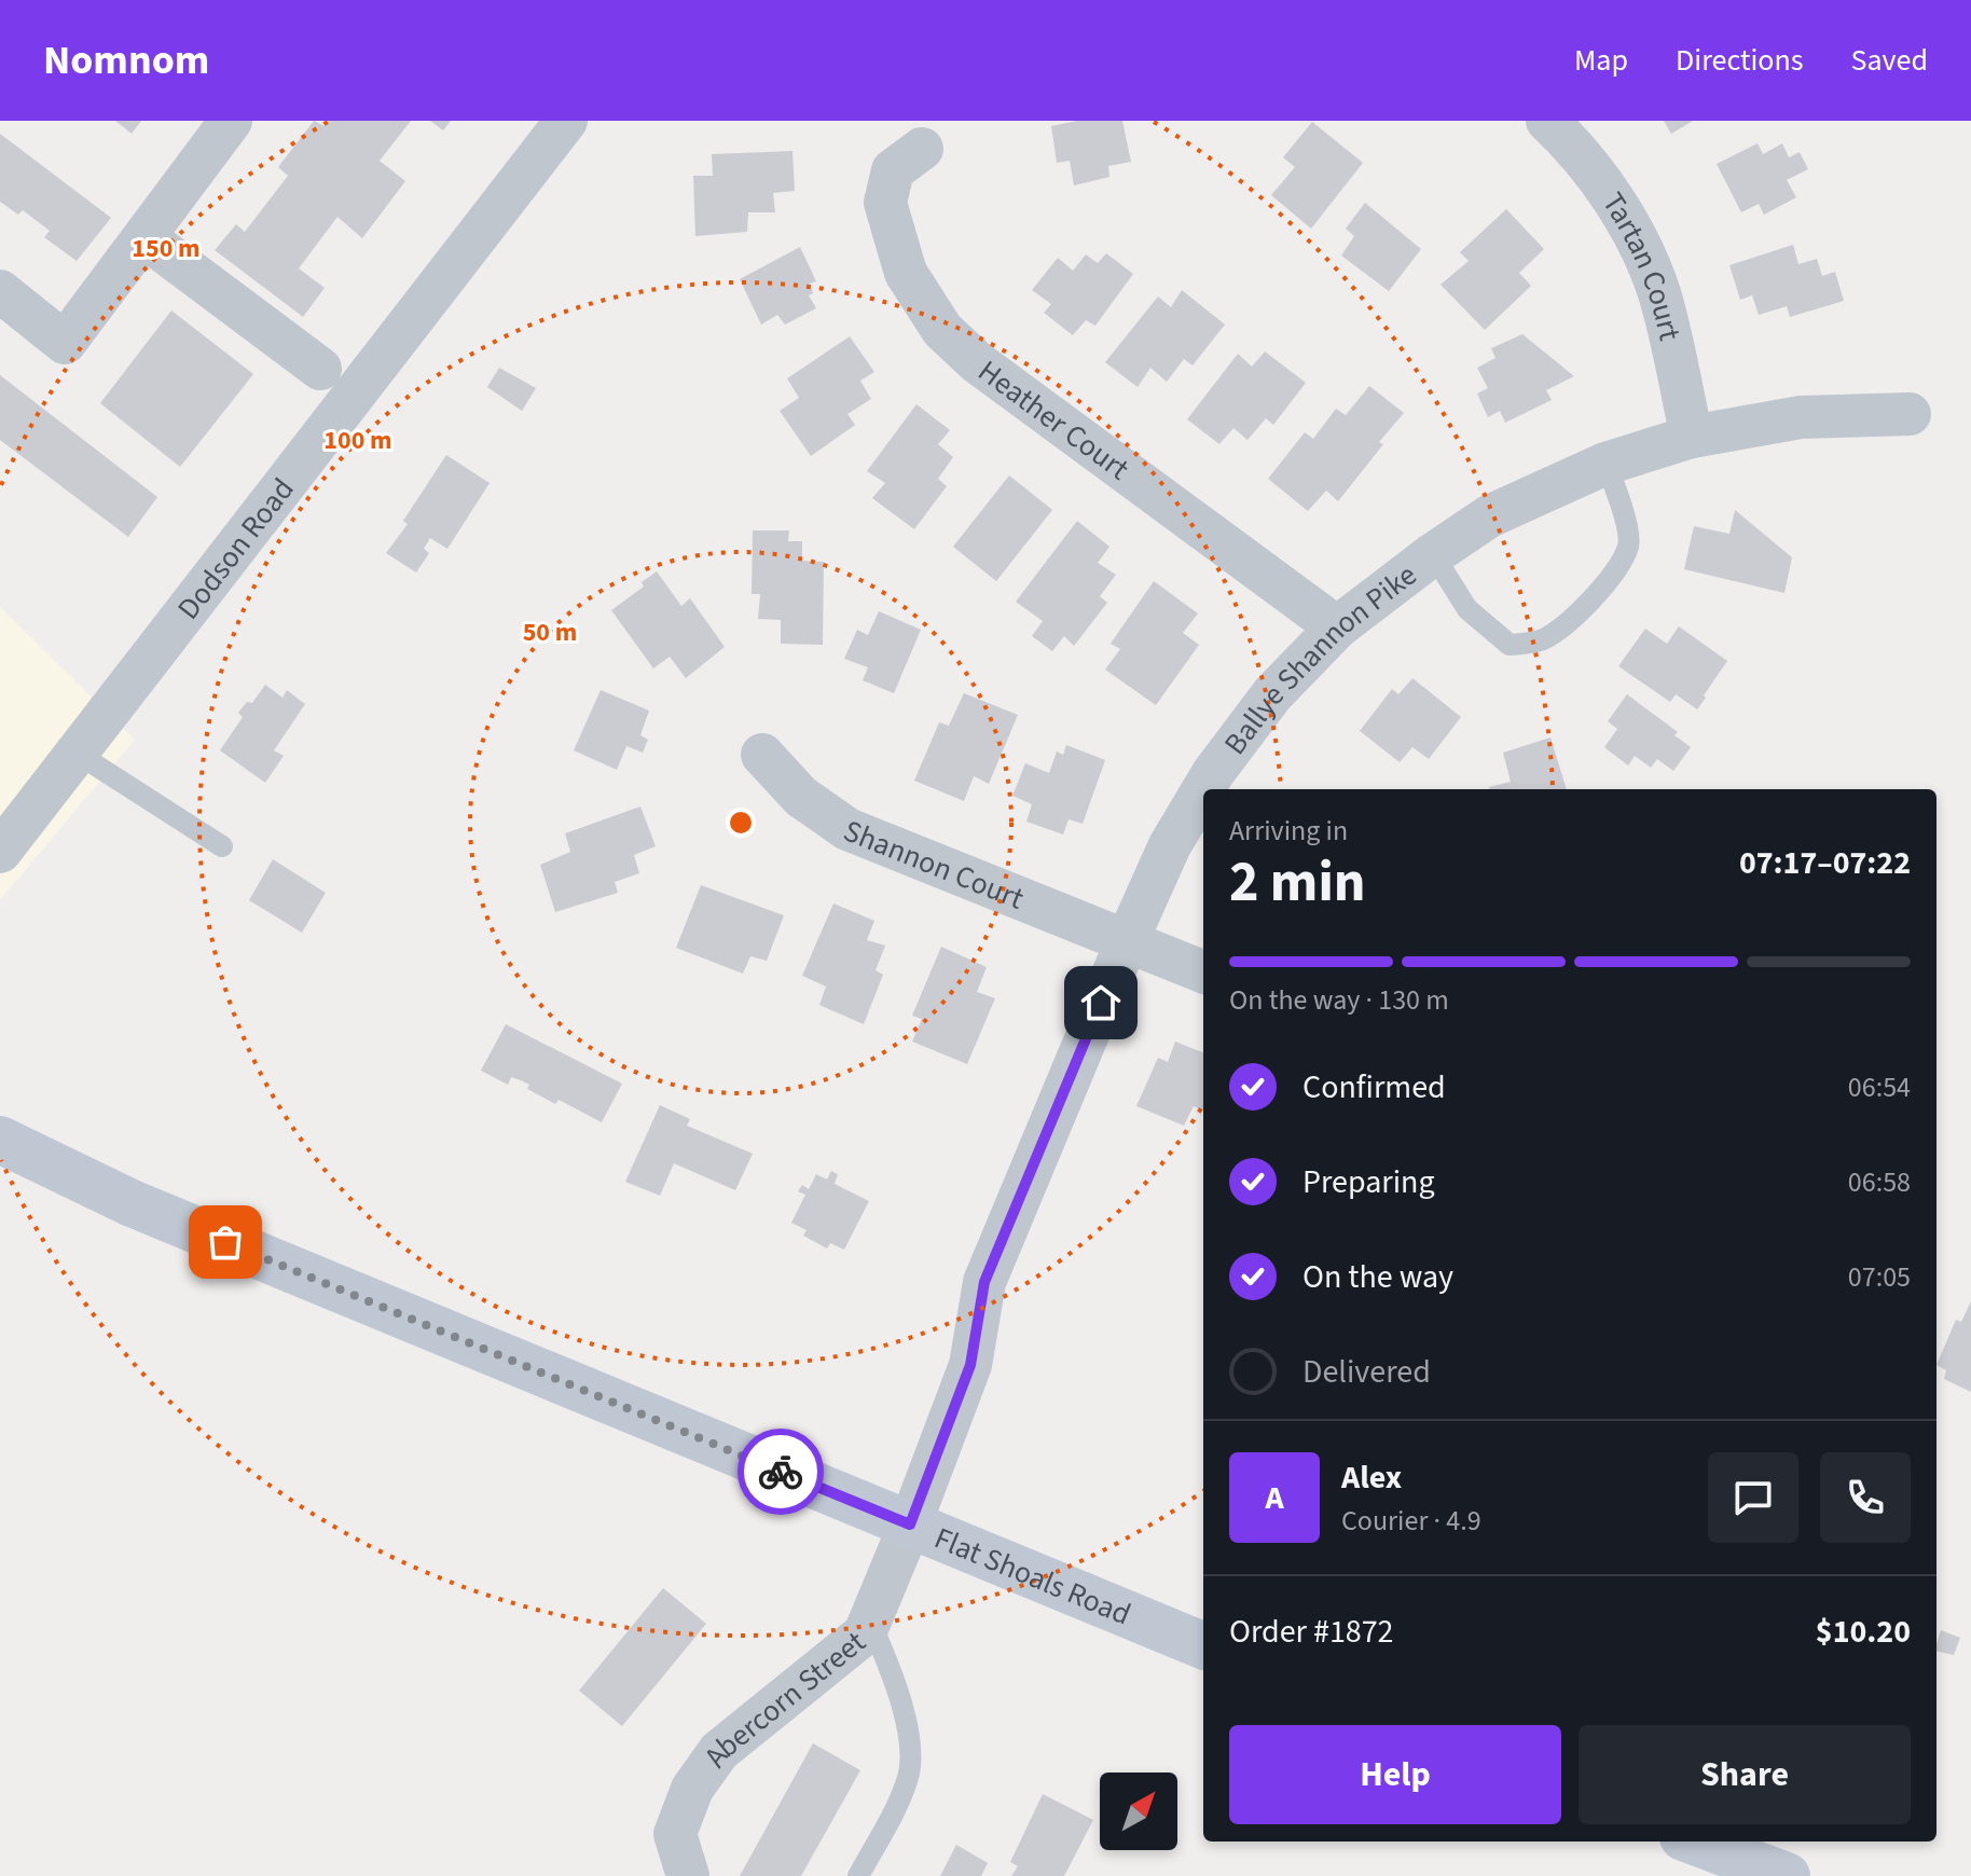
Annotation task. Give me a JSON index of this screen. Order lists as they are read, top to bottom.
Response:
{
  "streets": {
    "street": [
      "Tartan Court",
      "Heather Court",
      "Dodson Road",
      "Ballye Shannon Pike",
      "Shannon Court",
      "Flat Shoals Road",
      "Abercorn Street"
    ]
  },
  "crossings": [
    ["Tartan Court", "Ballye Shannon Pike"],
    ["Heather Court", "Ballye Shannon Pike"],
    ["Ballye Shannon Pike", "Shannon Court"],
    ["Ballye Shannon Pike", "Flat Shoals Road"],
    ["Ballye Shannon Pike", "Abercorn Street"],
    ["Flat Shoals Road", "Abercorn Street"]
  ],
  "north": "top right",
  "page": {
    "header": "Nomnom",
    "nav": ["Map", "Directions", "Saved"],
    "heading": ["2 min", "Arriving in", "07:17–07:22"],
    "panel": [
      "Alex",
      "Courier · 4.9",
      "Order #1872",
      "$10.20"
    ],
    "bar": "On the way · 130 m",
    "list": [
      ["Confirmed", "06:54"],
      ["Preparing", "06:58"],
      ["On the way", "07:05"],
      "Delivered"
    ],
    "round": "A",
    "buttons": ["Help", "Share"]
  },
  "rings": ["150 m", "100 m", "50 m"]
}
